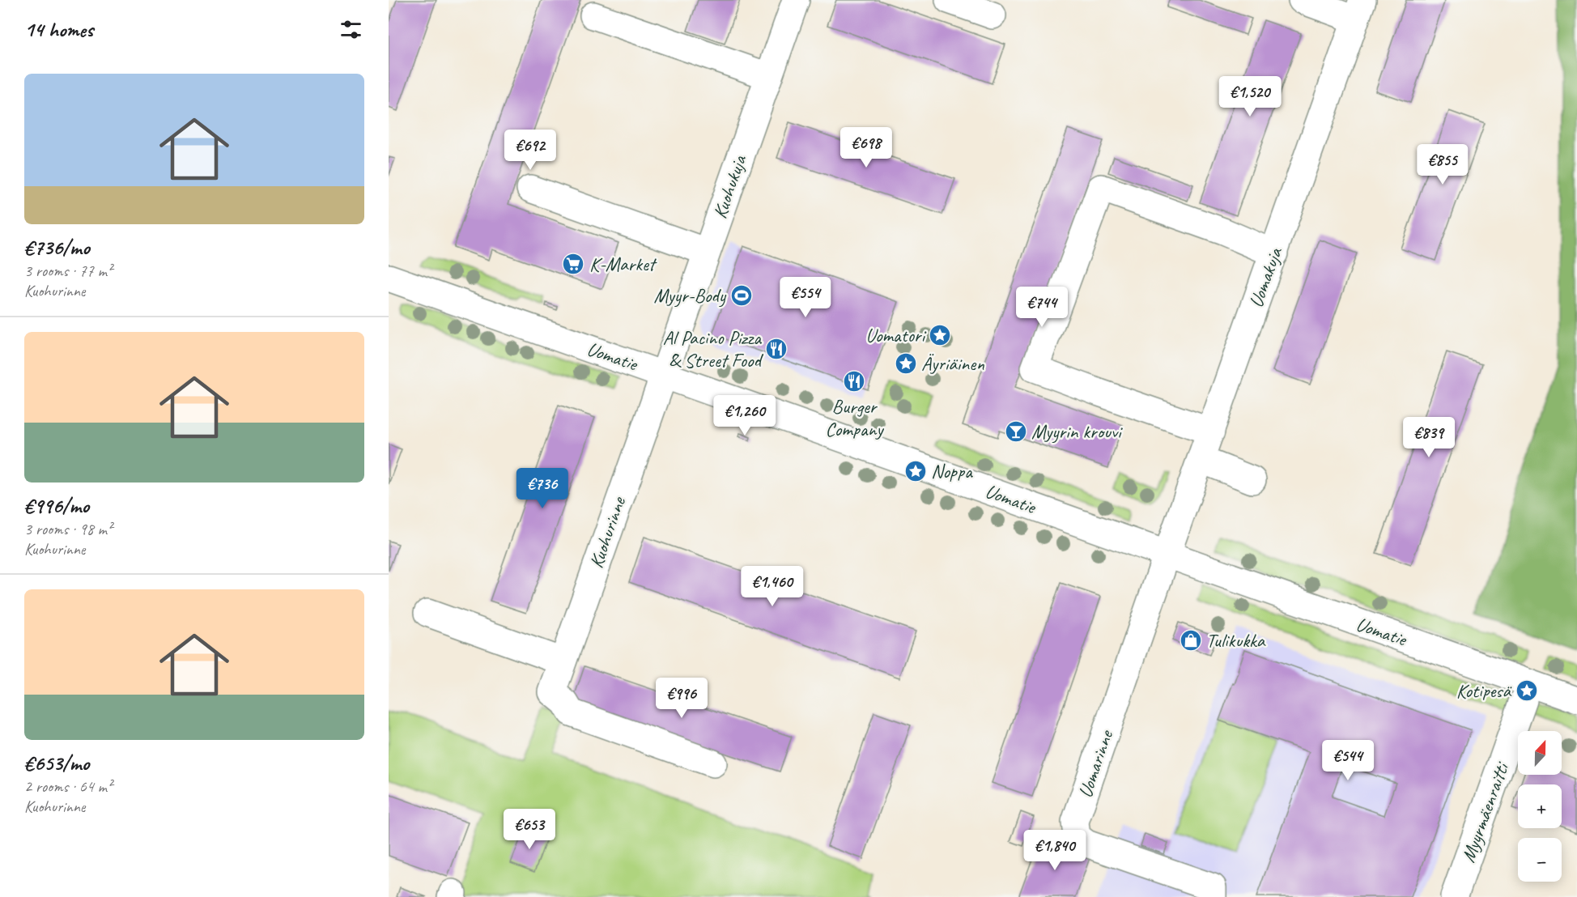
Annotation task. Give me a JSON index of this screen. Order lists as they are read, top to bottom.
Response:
{
  "streets": {
    "street": [
      "Kuohukuja",
      "Uomakuja",
      "Uomatie",
      "Kuohurinne",
      "Uomarinne",
      "Myyrmäenraitti"
    ]
  },
  "crossings": [
    ["Kuohukuja", "Uomatie"],
    ["Kuohukuja", "Kuohurinne"],
    ["Uomakuja", "Uomatie"],
    ["Uomakuja", "Uomarinne"],
    ["Uomatie", "Kuohurinne"],
    ["Uomatie", "Uomarinne"]
  ],
  "places": {
    "supermarket": ["K-Market"],
    "sports": ["Myyr-Body"],
    "place": [
      "Uomatori",
      "Äyriäinen",
      "Noppa",
      "Kotipesä"
    ],
    "restaurant": ["Al Pacino Pizza & Street Food", "Burger Company"],
    "bar": ["Myyrin krouvi"],
    "shop": ["Tulikukka"]
  },
  "north": "top",
  "page": {
    "heading": "14 homes",
    "list": [
      {
        "name": "€736/mo",
        "note": "3 rooms · 77 m² · Kuohurinne"
      },
      {
        "name": "€996/mo",
        "note": "3 rooms · 98 m² · Kuohurinne"
      },
      {
        "name": "€653/mo",
        "note": "2 rooms · 64 m² · Kuohurinne"
      }
    ],
    "price": [
      "€1,520",
      "€698",
      "€692",
      "€855",
      "€554",
      "€744",
      "€1,260",
      "€839",
      "€736",
      "€1,460",
      "€996",
      "€544",
      "€653",
      "€1,840"
    ],
    "map_buttons": ["+", "−"]
  }
}
